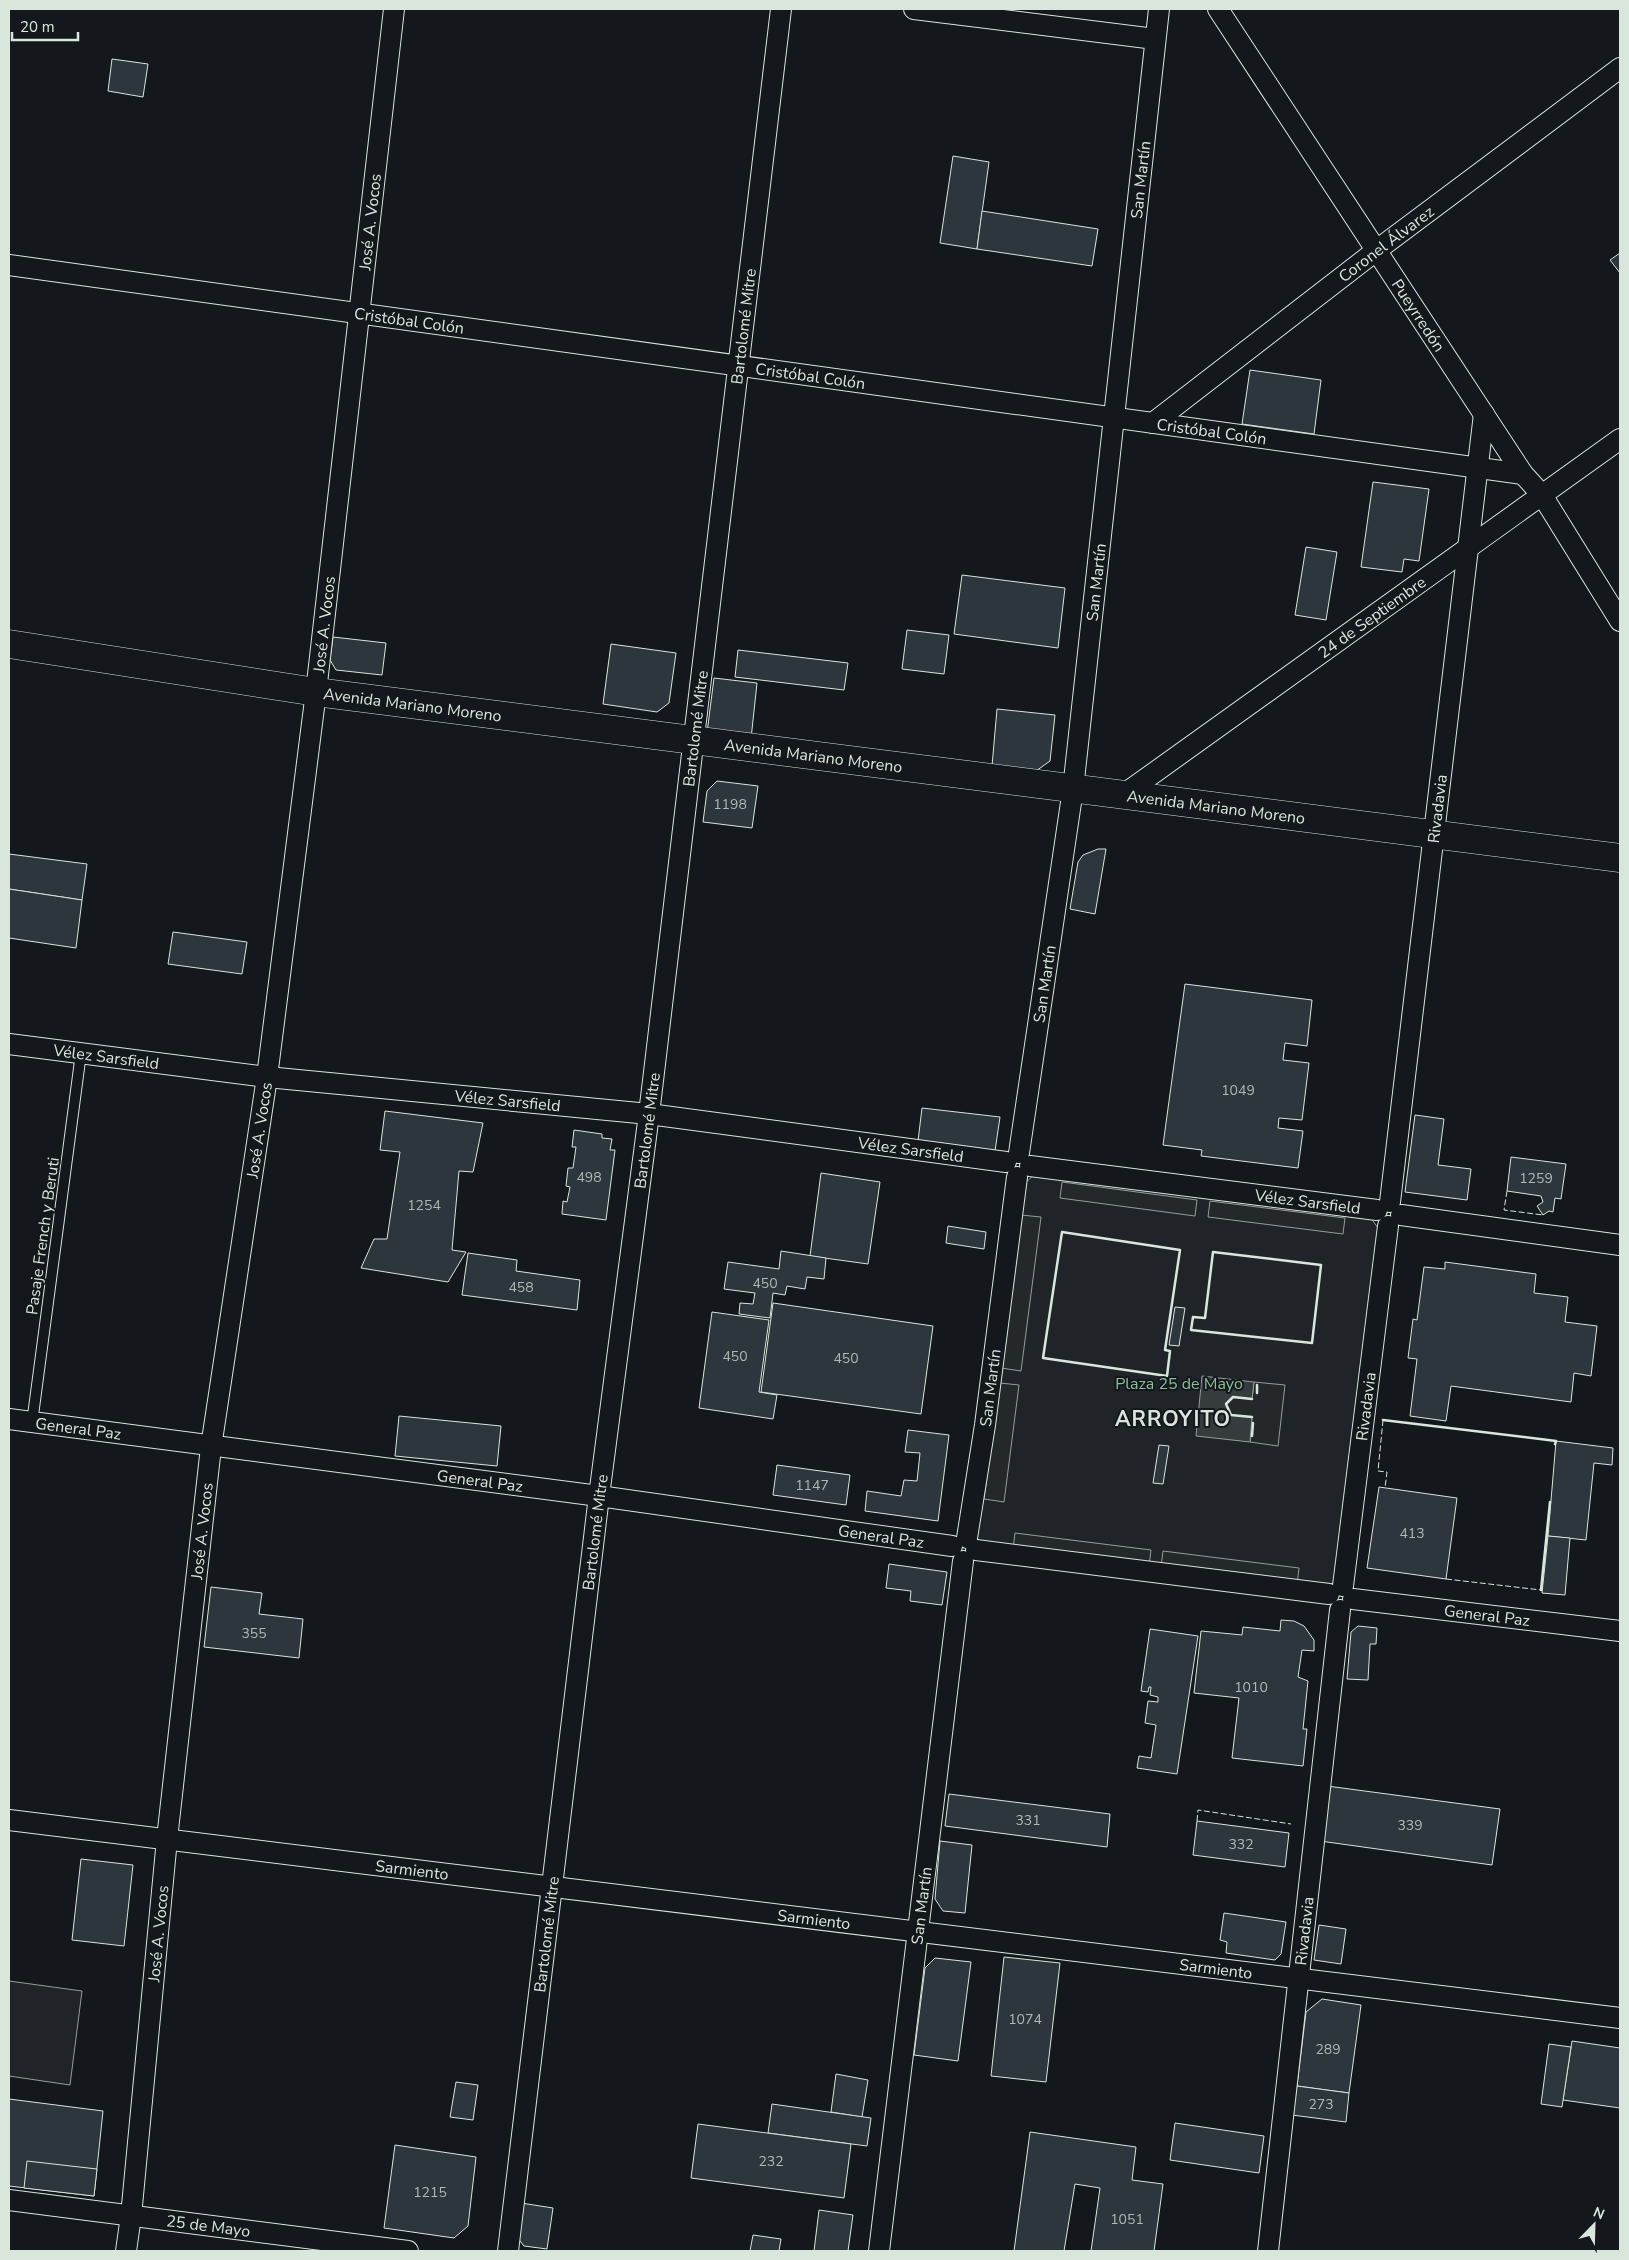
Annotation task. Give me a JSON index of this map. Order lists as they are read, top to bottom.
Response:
{
  "streets": {
    "main road": ["Avenida Mariano Moreno"],
    "street": [
      "San Martín",
      "José A. Vocos",
      "Coronel Álvarez",
      "Pueyrredón",
      "Cristóbal Colón",
      "Bartolomé Mitre",
      "24 de Septiembre",
      "Rivadavia",
      "Vélez Sarsfield",
      "General Paz",
      "Sarmiento",
      "25 de Mayo"
    ],
    "lane": ["Pasaje French y Beruti"]
  },
  "crossings": [
    ["San Martín", "Cristóbal Colón"],
    ["San Martín", "Avenida Mariano Moreno"],
    ["San Martín", "Vélez Sarsfield"],
    ["San Martín", "General Paz"],
    ["San Martín", "Sarmiento"],
    ["José A. Vocos", "Cristóbal Colón"],
    ["José A. Vocos", "Avenida Mariano Moreno"],
    ["José A. Vocos", "Vélez Sarsfield"],
    ["José A. Vocos", "General Paz"],
    ["José A. Vocos", "Sarmiento"],
    ["José A. Vocos", "25 de Mayo"],
    ["Coronel Álvarez", "Pueyrredón"],
    ["Coronel Álvarez", "Cristóbal Colón"],
    ["Pueyrredón", "Cristóbal Colón"],
    ["Pueyrredón", "24 de Septiembre"],
    ["Pueyrredón", "Rivadavia"],
    ["Cristóbal Colón", "Bartolomé Mitre"],
    ["Cristóbal Colón", "Rivadavia"],
    ["Bartolomé Mitre", "Avenida Mariano Moreno"],
    ["Bartolomé Mitre", "Vélez Sarsfield"],
    ["Bartolomé Mitre", "General Paz"],
    ["Bartolomé Mitre", "Sarmiento"],
    ["24 de Septiembre", "Avenida Mariano Moreno"],
    ["24 de Septiembre", "Rivadavia"],
    ["Avenida Mariano Moreno", "Rivadavia"],
    ["Rivadavia", "Vélez Sarsfield"],
    ["Rivadavia", "General Paz"],
    ["Rivadavia", "Sarmiento"],
    ["Vélez Sarsfield", "Pasaje French y Beruti"],
    ["Pasaje French y Beruti", "General Paz"]
  ],
  "districts": ["ARROYITO"],
  "parks": ["Plaza 25 de Mayo"],
  "house_numbers": [
    "1198",
    "1049",
    "498",
    "1259",
    "1254",
    "450",
    "458",
    "450",
    "450",
    "1147",
    "413",
    "355",
    "1010",
    "331",
    "339",
    "332",
    "1074",
    "289",
    "273",
    "232",
    "1215",
    "1051"
  ],
  "scale_bar": "20 m",
  "north": "top right"
}
